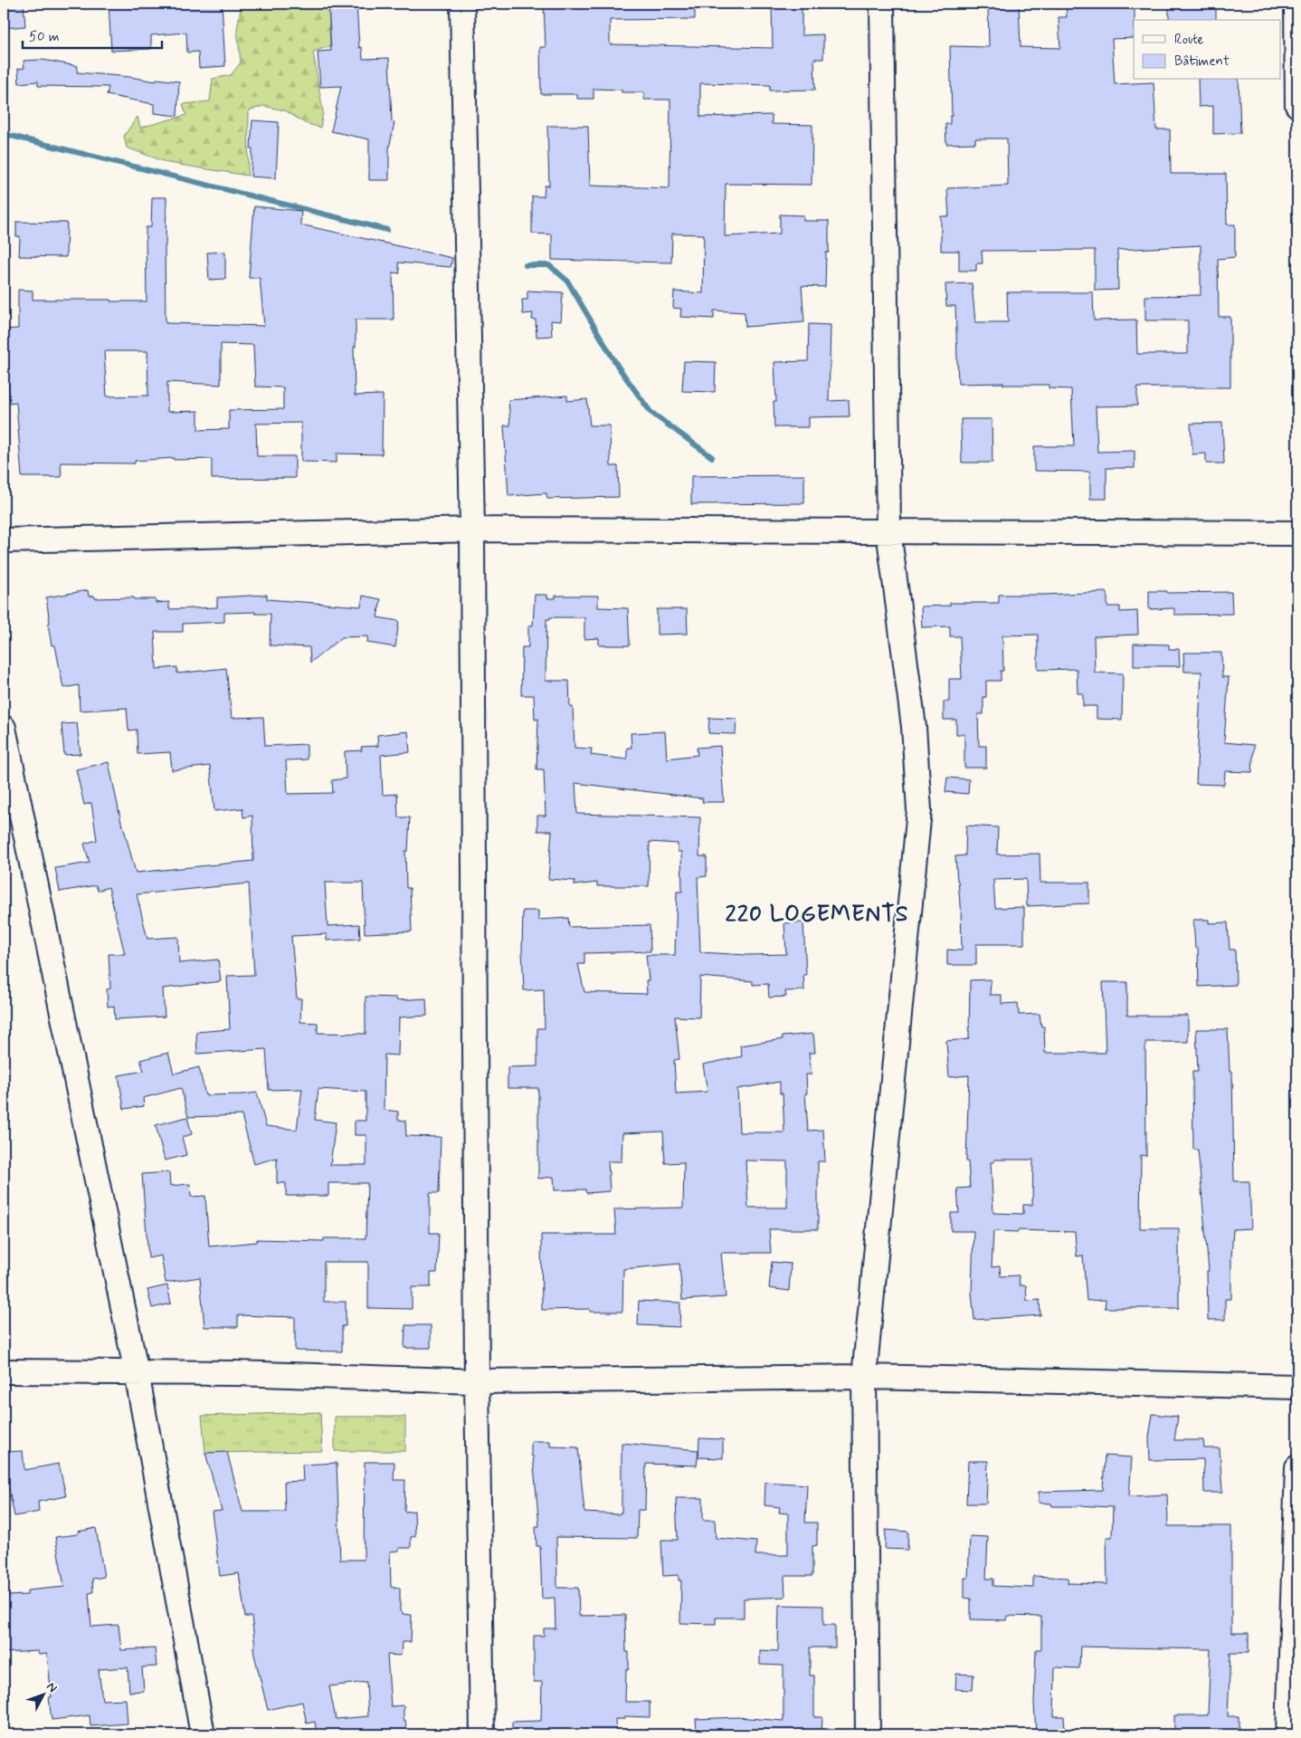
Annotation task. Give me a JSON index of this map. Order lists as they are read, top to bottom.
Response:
{
  "districts": ["220 LOGEMENTS"],
  "legend": ["Route", "Bâtiment"],
  "scale_bar": "50 m",
  "north": "top right"
}
